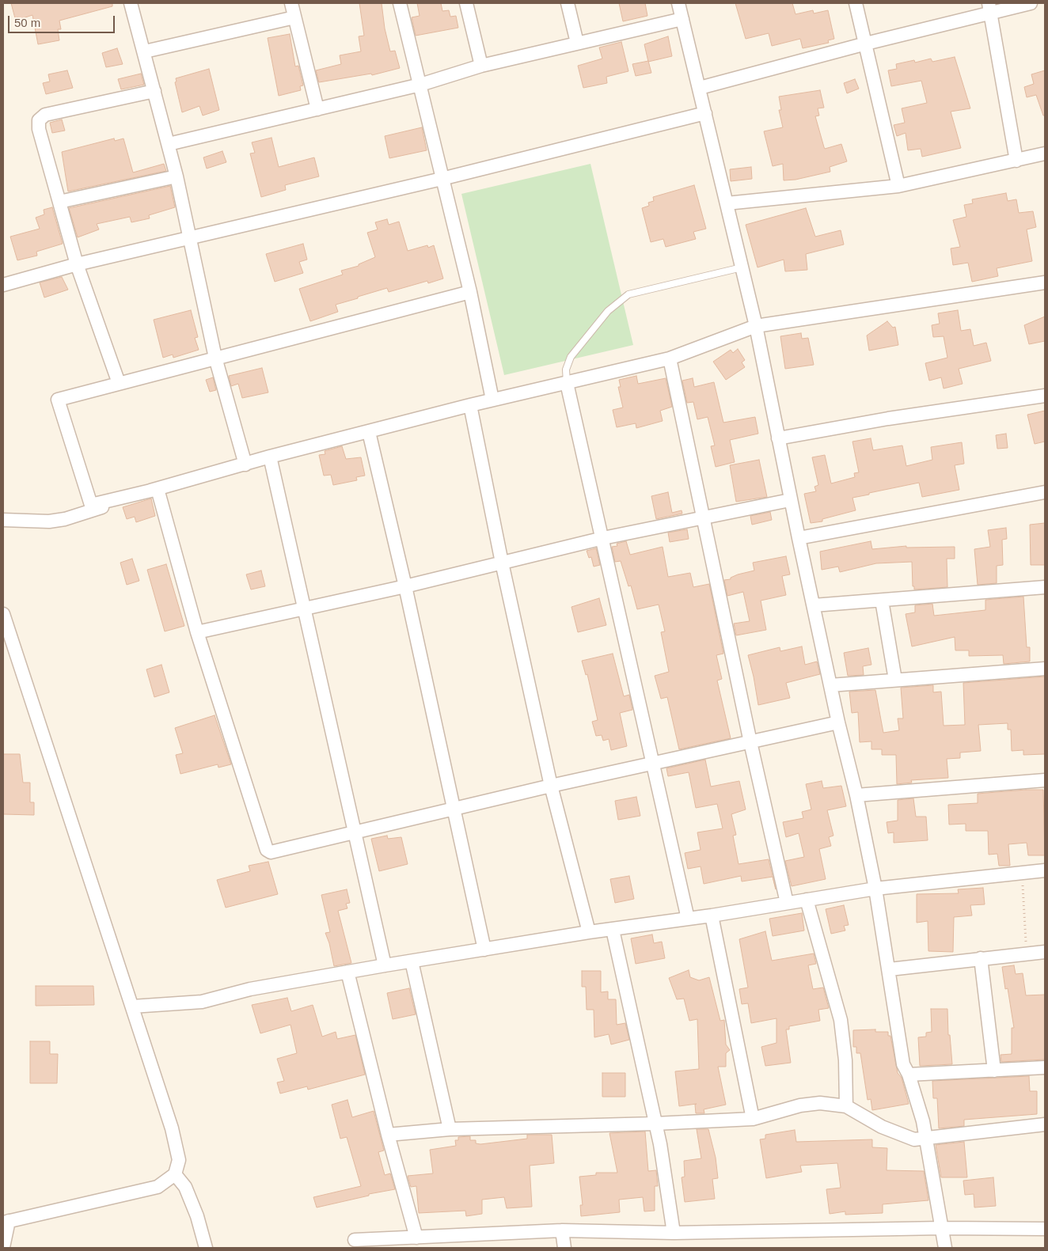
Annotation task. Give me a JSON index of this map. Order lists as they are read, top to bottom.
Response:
{
  "scale_bar": "50 m"
}
